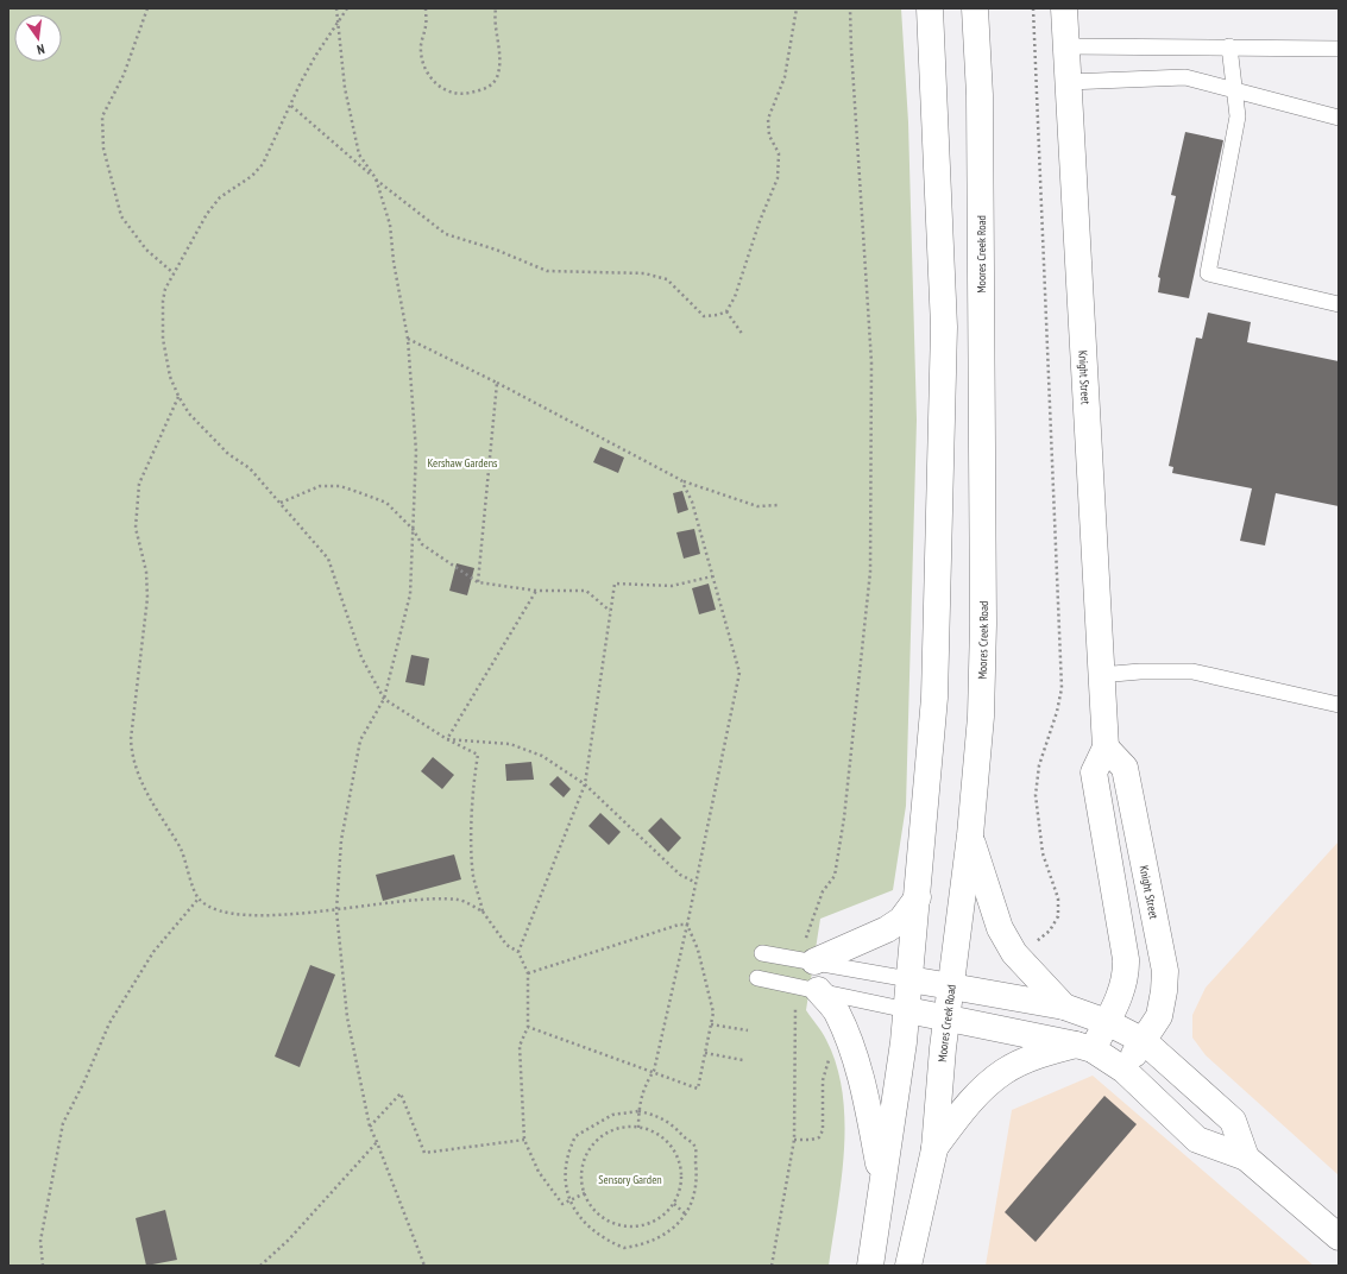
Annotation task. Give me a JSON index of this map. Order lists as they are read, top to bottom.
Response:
{
  "streets": {
    "main road": ["Moores Creek Road", "Knight Street"]
  },
  "parks": ["Kershaw Gardens", "Sensory Garden"],
  "north": "bottom"
}
